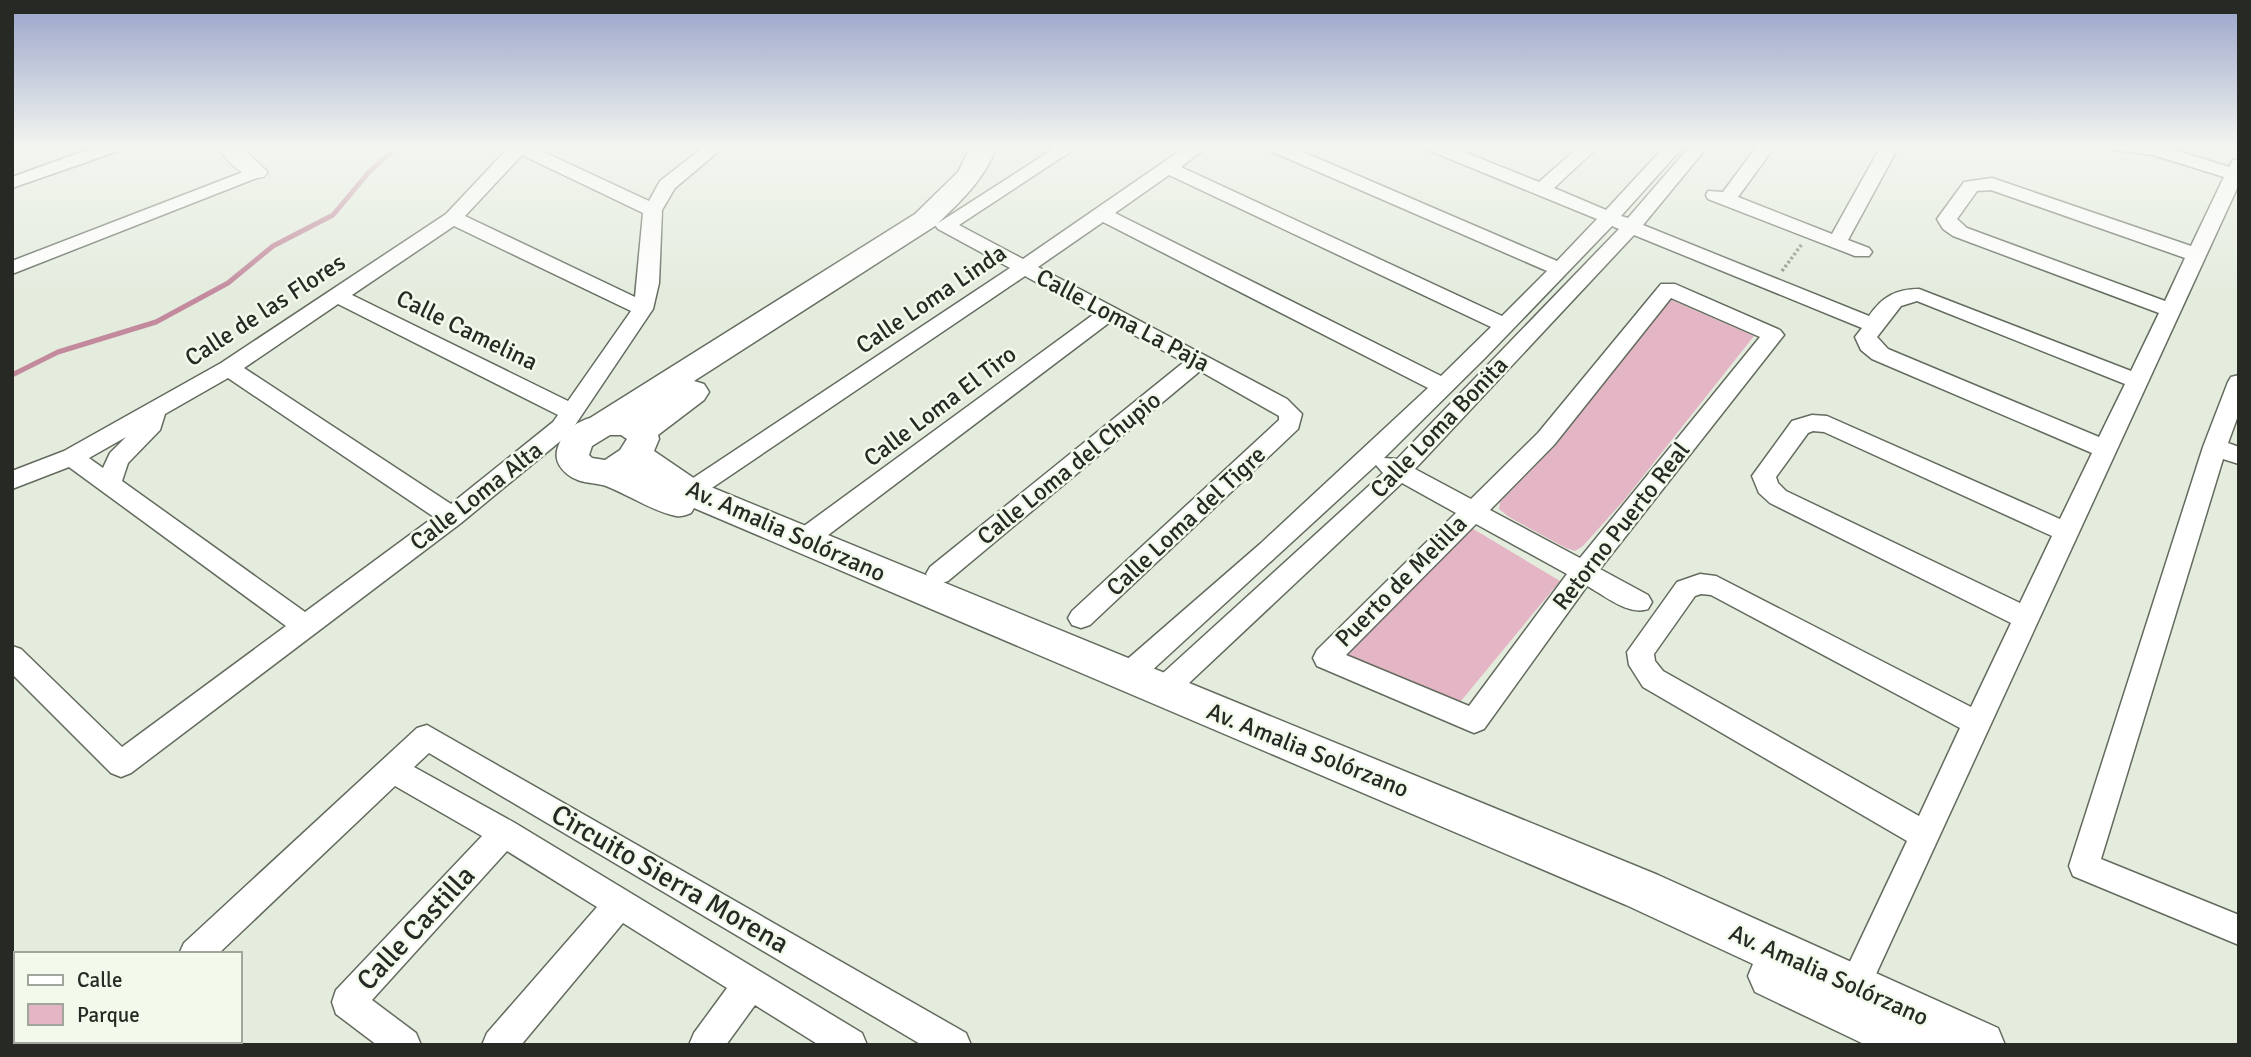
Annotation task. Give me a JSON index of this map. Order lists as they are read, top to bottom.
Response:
{
  "streets": {
    "main road": ["Av. Amalia Solórzano"],
    "street": [
      "Calle Loma Linda",
      "Calle de las Flores",
      "Calle Loma La Paja",
      "Calle Camelina",
      "Calle Loma El Tiro",
      "Calle Loma Bonita",
      "Calle Loma del Chupio",
      "Calle Loma Alta",
      "Calle Loma del Tigre",
      "Retorno Puerto Real",
      "Puerto de Melilla",
      "Circuito Sierra Morena",
      "Calle Castilla"
    ]
  },
  "crossings": [
    ["Calle Loma Linda", "Calle Loma La Paja"],
    ["Calle Loma Linda", "Av. Amalia Solórzano"],
    ["Calle de las Flores", "Calle Camelina"],
    ["Calle Loma La Paja", "Calle Loma El Tiro"],
    ["Calle Loma La Paja", "Calle Loma del Chupio"],
    ["Calle Loma La Paja", "Calle Loma del Tigre"],
    ["Calle Camelina", "Calle Loma Alta"],
    ["Calle Loma El Tiro", "Av. Amalia Solórzano"],
    ["Calle Loma Bonita", "Av. Amalia Solórzano"],
    ["Retorno Puerto Real", "Puerto de Melilla"],
    ["Circuito Sierra Morena", "Calle Castilla"]
  ],
  "legend": ["Calle", "Parque"]
}
